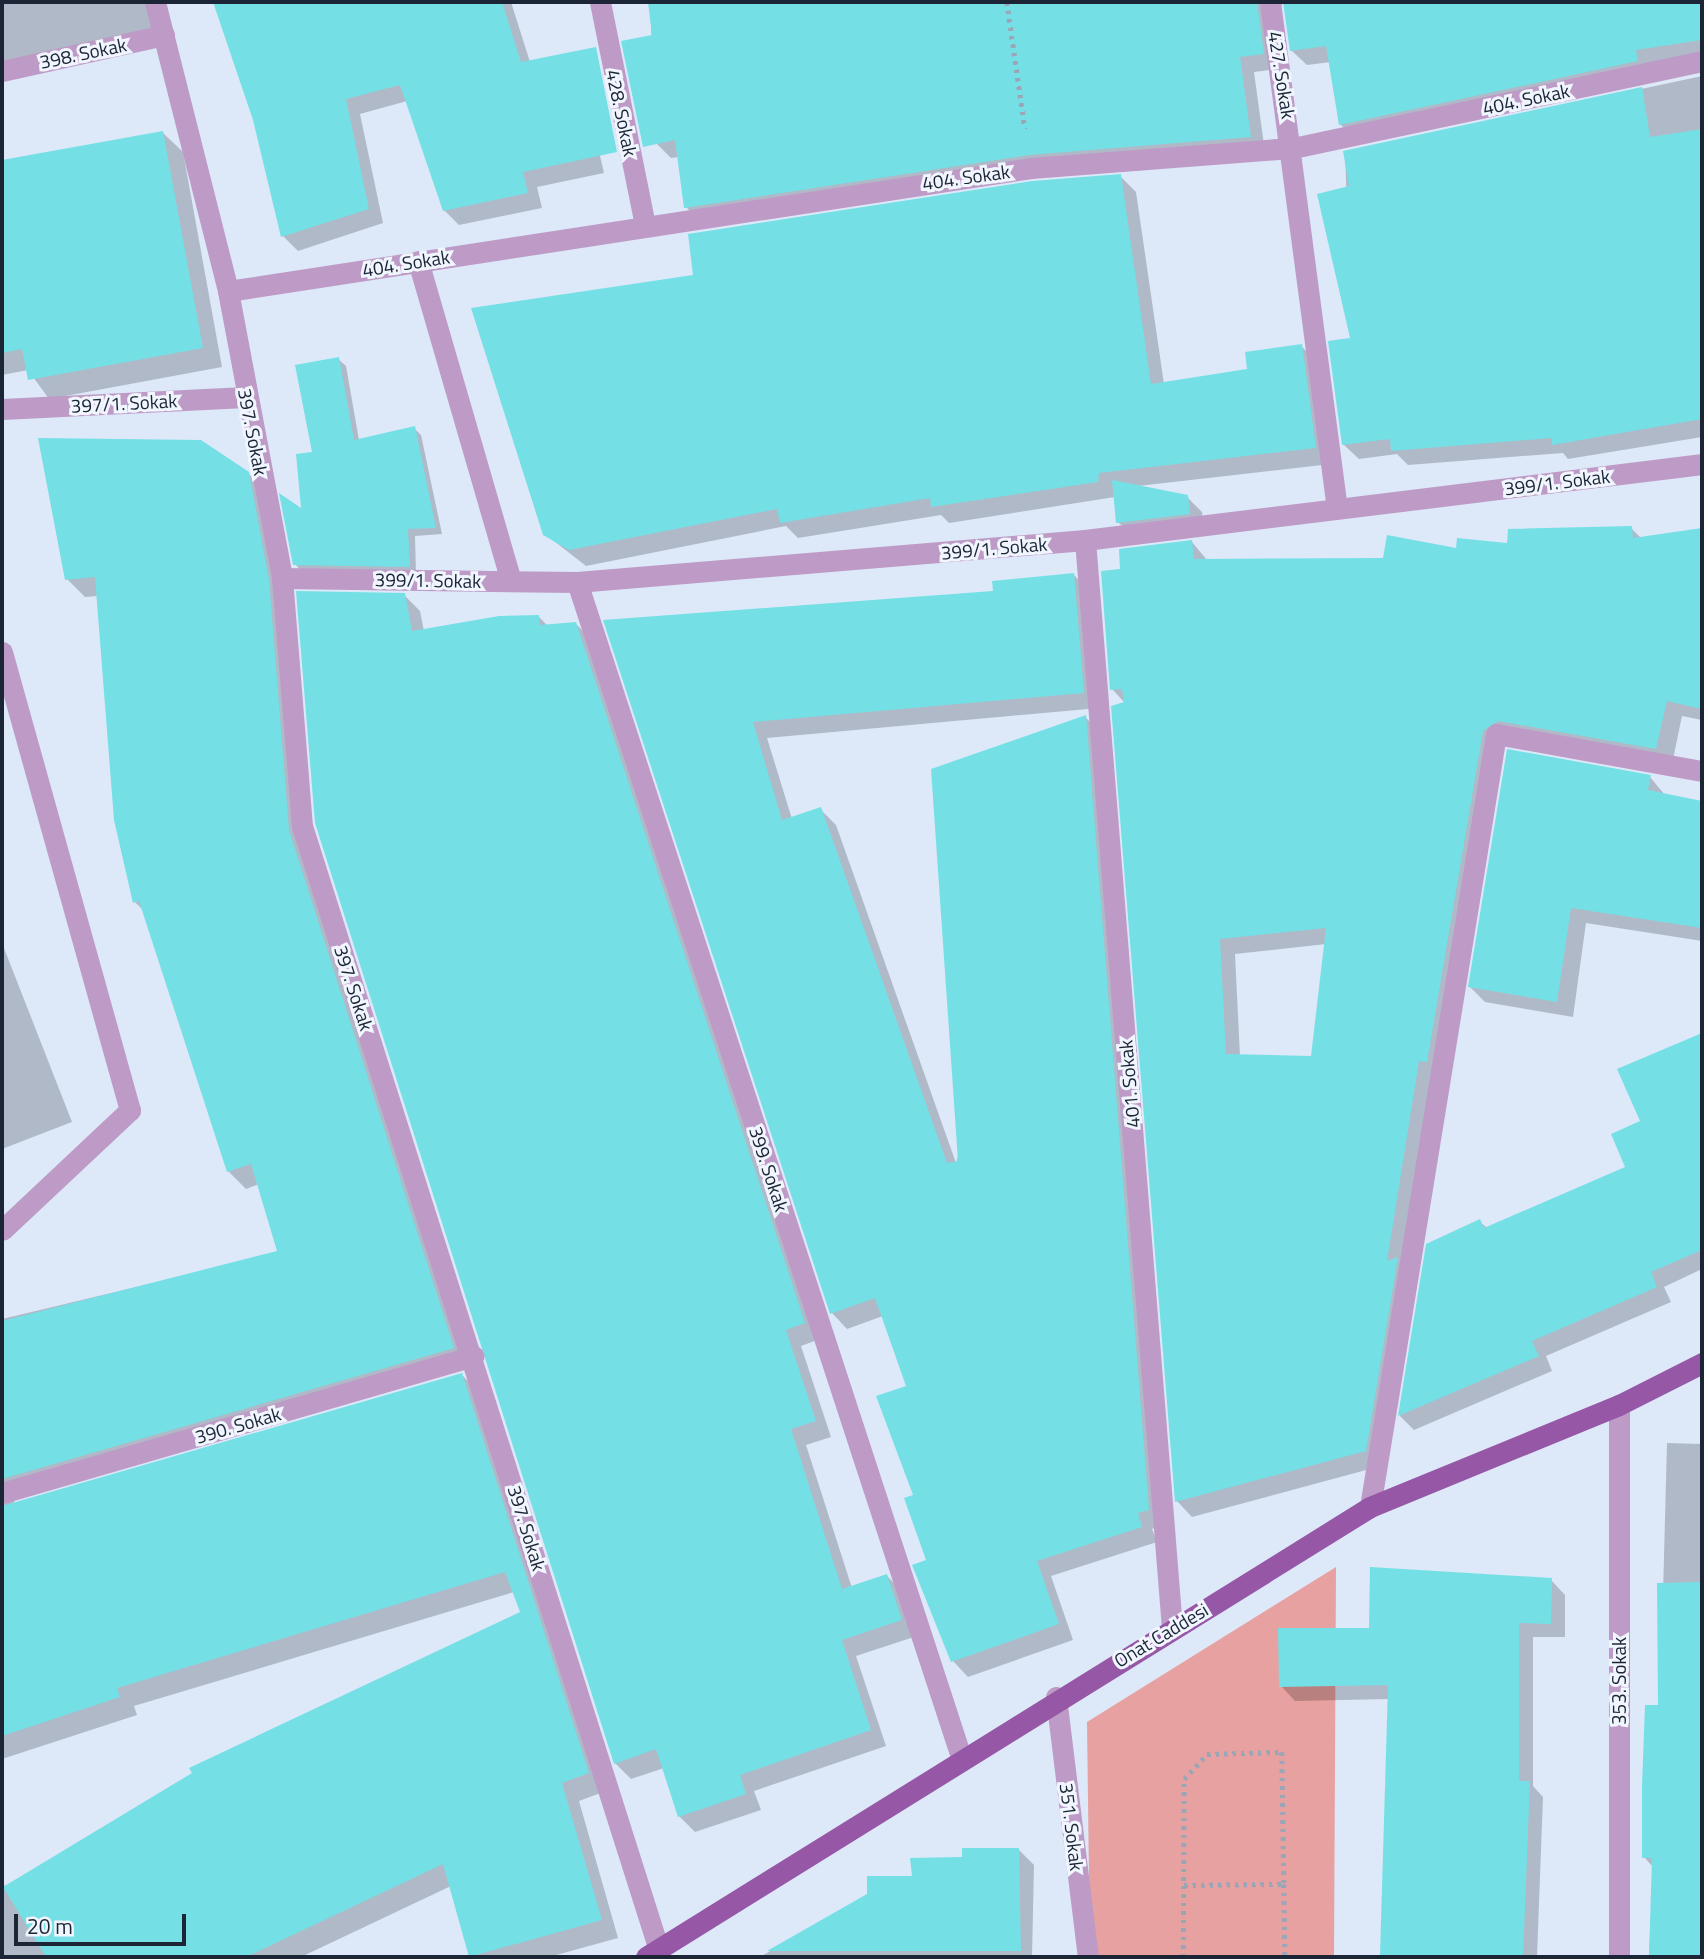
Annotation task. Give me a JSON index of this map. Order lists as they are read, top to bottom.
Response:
{
  "streets": {
    "main road": ["Onat Caddesi"],
    "street": [
      "398. Sokak",
      "427. Sokak",
      "404. Sokak",
      "428. Sokak",
      "397/1. Sokak",
      "397. Sokak",
      "399/1. Sokak",
      "401. Sokak",
      "399. Sokak",
      "390. Sokak",
      "353. Sokak",
      "351. Sokak"
    ]
  },
  "crossings": [
    ["398. Sokak", "397. Sokak"],
    ["427. Sokak", "404. Sokak"],
    ["427. Sokak", "399/1. Sokak"],
    ["404. Sokak", "428. Sokak"],
    ["404. Sokak", "397. Sokak"],
    ["397/1. Sokak", "397. Sokak"],
    ["397. Sokak", "399/1. Sokak"],
    ["397. Sokak", "390. Sokak"],
    ["397. Sokak", "Onat Caddesi"],
    ["399/1. Sokak", "401. Sokak"],
    ["399/1. Sokak", "399. Sokak"],
    ["401. Sokak", "Onat Caddesi"],
    ["399. Sokak", "Onat Caddesi"],
    ["Onat Caddesi", "353. Sokak"],
    ["Onat Caddesi", "351. Sokak"]
  ],
  "scale_bar": "20 m"
}
